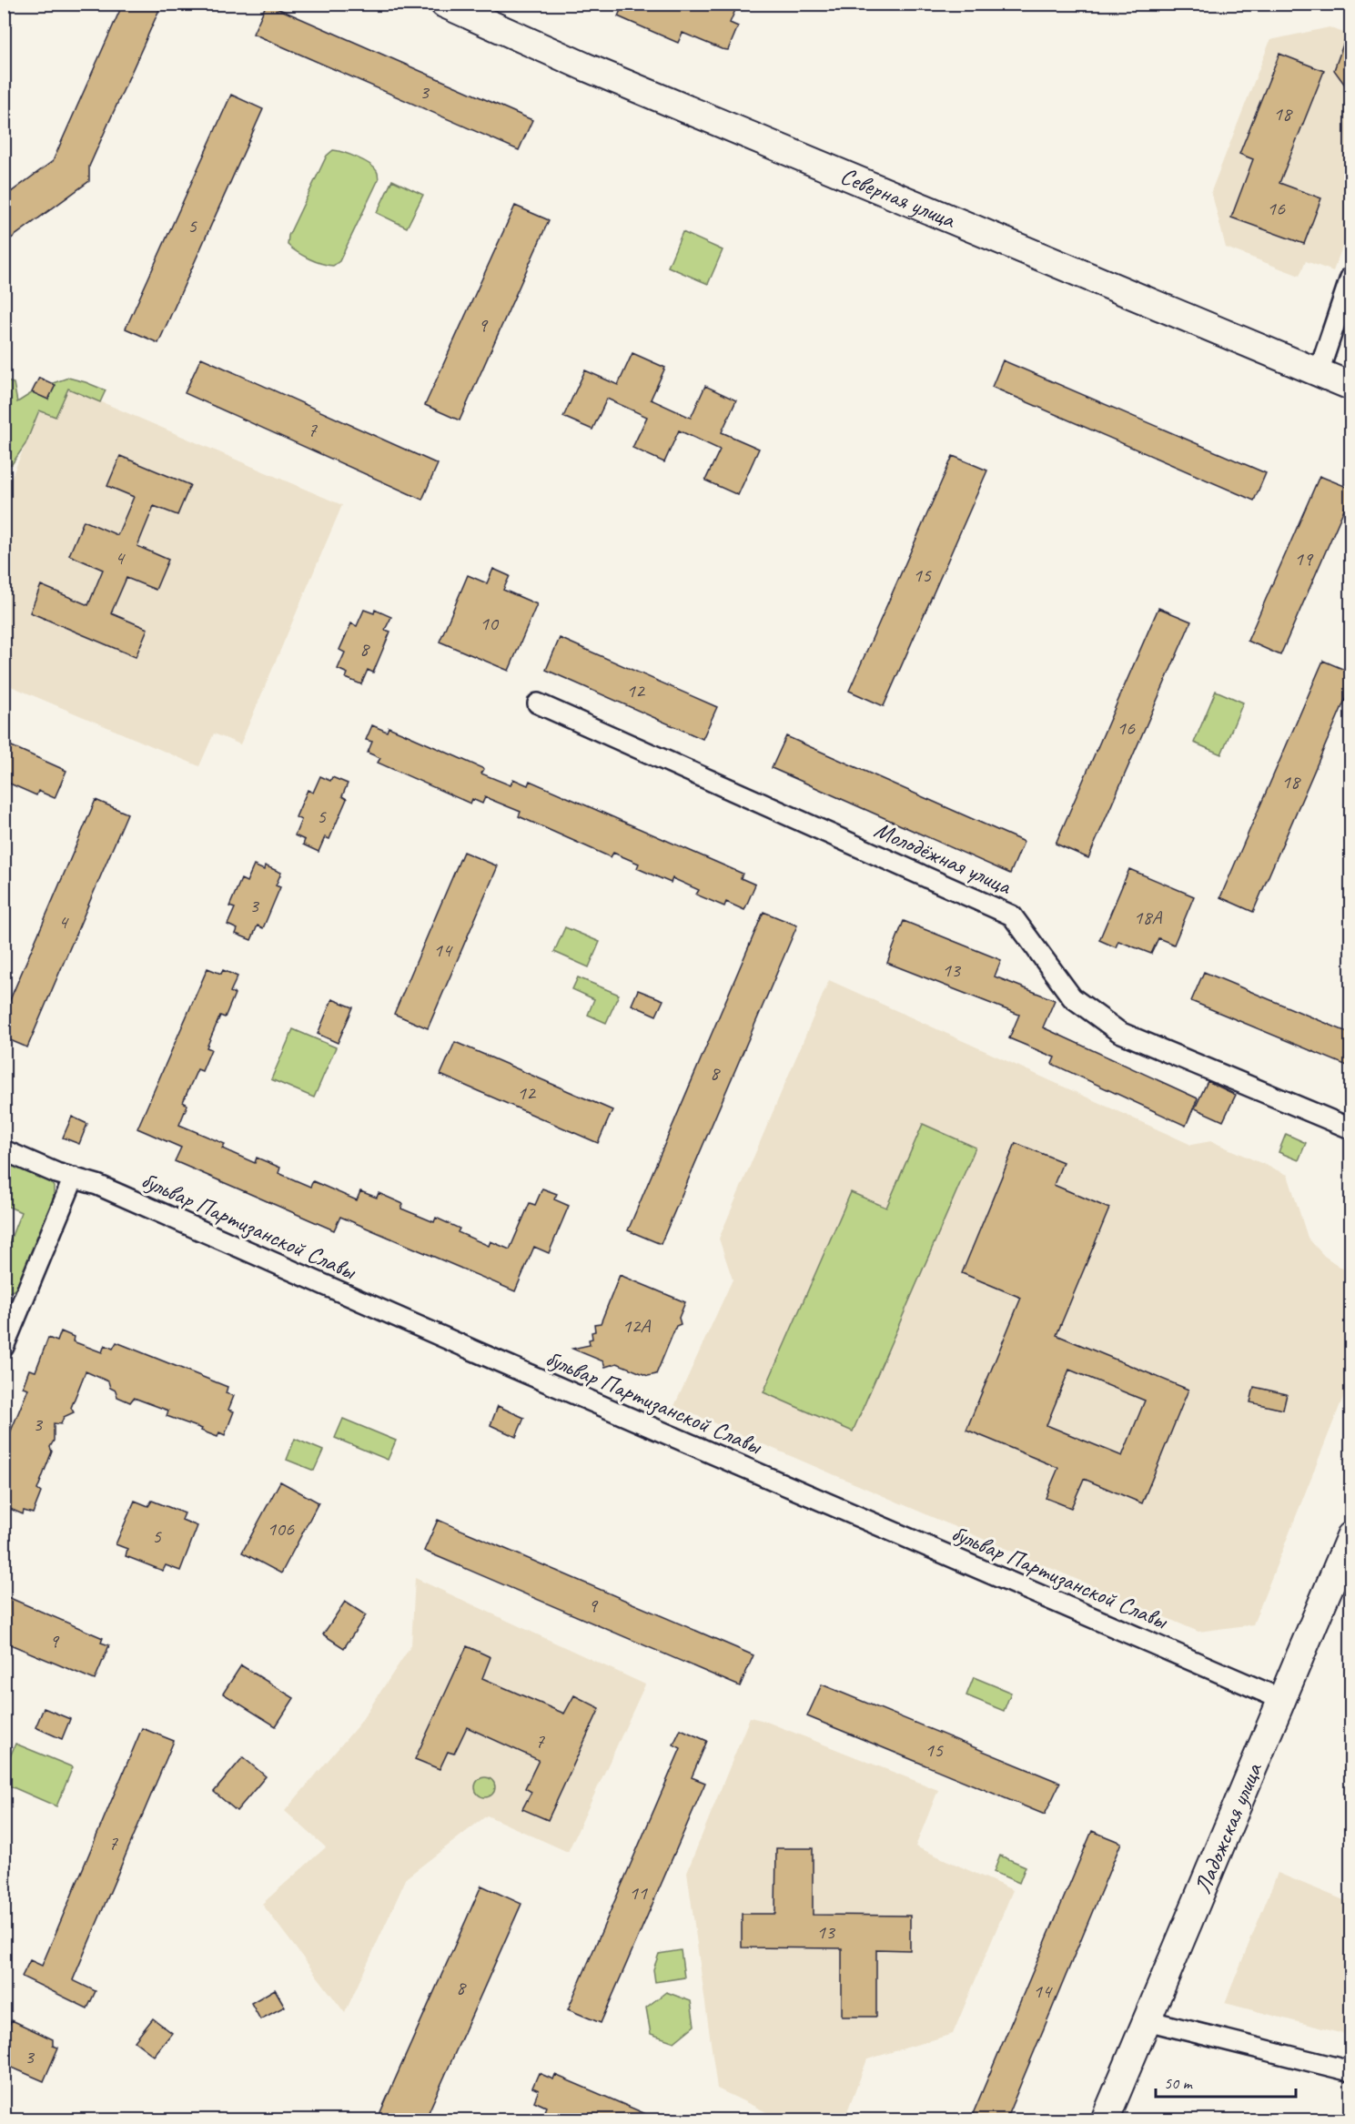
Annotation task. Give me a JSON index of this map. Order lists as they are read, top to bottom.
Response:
{
  "streets": {
    "street": [
      "Северная улица",
      "Молодёжная улица",
      "бульвар Партизанской Славы",
      "Ладожская улица"
    ]
  },
  "crossings": [
    ["бульвар Партизанской Славы", "Ладожская улица"]
  ],
  "house_numbers": [
    "3",
    "18",
    "16",
    "5",
    "9",
    "7",
    "4",
    "19",
    "15",
    "10",
    "8",
    "12",
    "16",
    "18",
    "5",
    "3",
    "18А",
    "4",
    "14",
    "13",
    "8",
    "12",
    "12А",
    "3",
    "106",
    "5",
    "9",
    "9",
    "7",
    "15",
    "7",
    "11",
    "13",
    "8",
    "14",
    "3"
  ],
  "scale_bar": "50 m"
}
